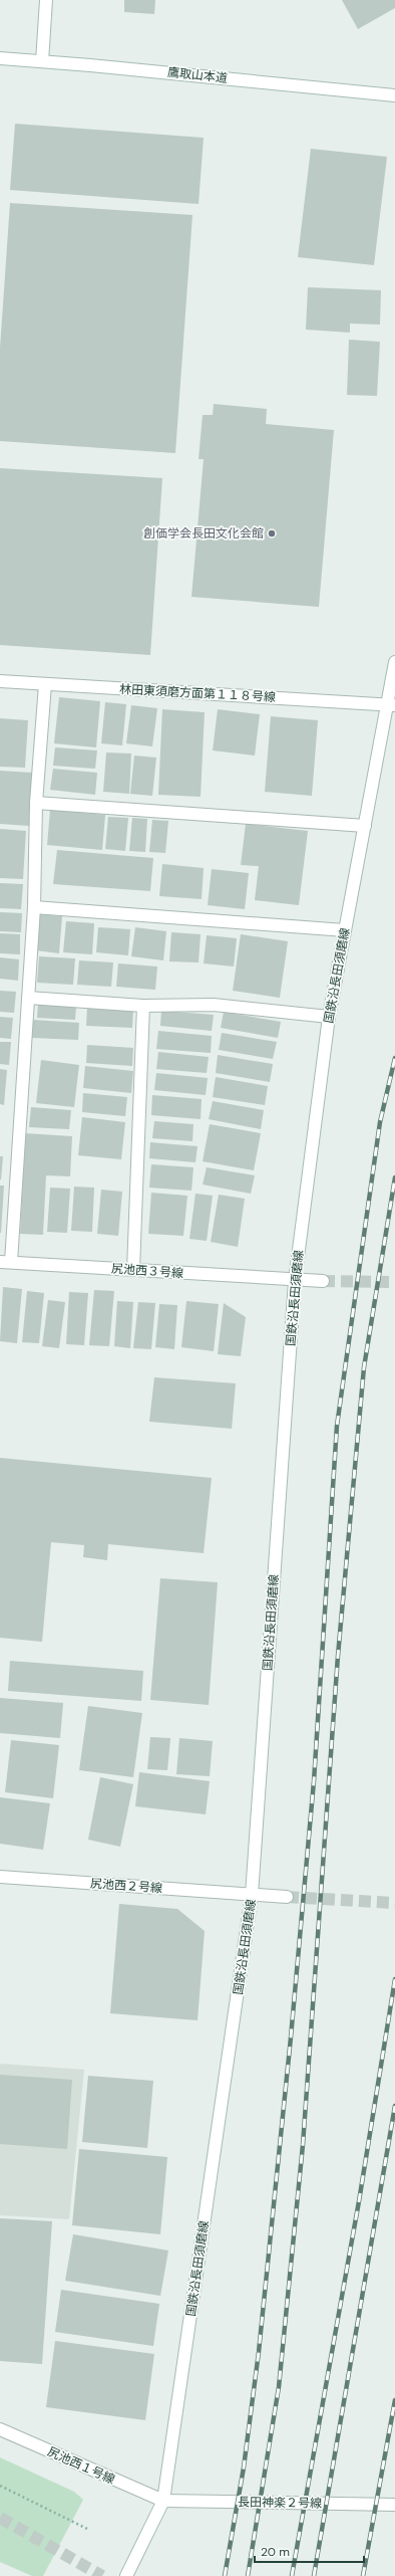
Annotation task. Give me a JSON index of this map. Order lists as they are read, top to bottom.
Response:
{
  "streets": {
    "street": [
      "鷹取山本道",
      "林田東須磨方面第１１８号線",
      "国鉄沿長田須磨線",
      "尻池西３号線",
      "尻池西２号線",
      "尻池西１号線",
      "長田神楽２号線"
    ]
  },
  "crossings": [
    ["林田東須磨方面第１１８号線", "国鉄沿長田須磨線"],
    ["国鉄沿長田須磨線", "尻池西３号線"],
    ["国鉄沿長田須磨線", "尻池西２号線"],
    ["国鉄沿長田須磨線", "尻池西１号線"],
    ["国鉄沿長田須磨線", "長田神楽２号線"],
    ["尻池西１号線", "長田神楽２号線"]
  ],
  "places": ["創価学会長田文化会館"],
  "scale_bar": "20 m"
}
